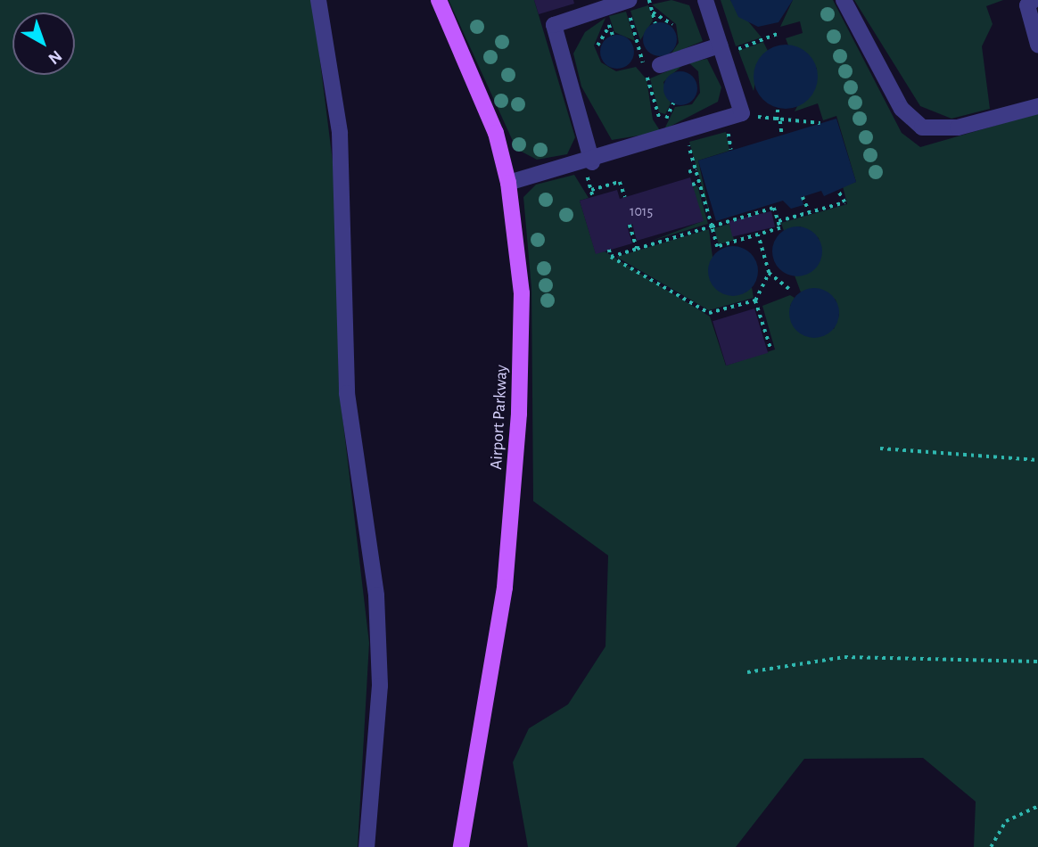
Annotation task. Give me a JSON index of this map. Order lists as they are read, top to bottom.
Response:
{
  "streets": {
    "main road": ["Airport Parkway"]
  },
  "house_numbers": ["1015"],
  "north": "bottom right"
}
